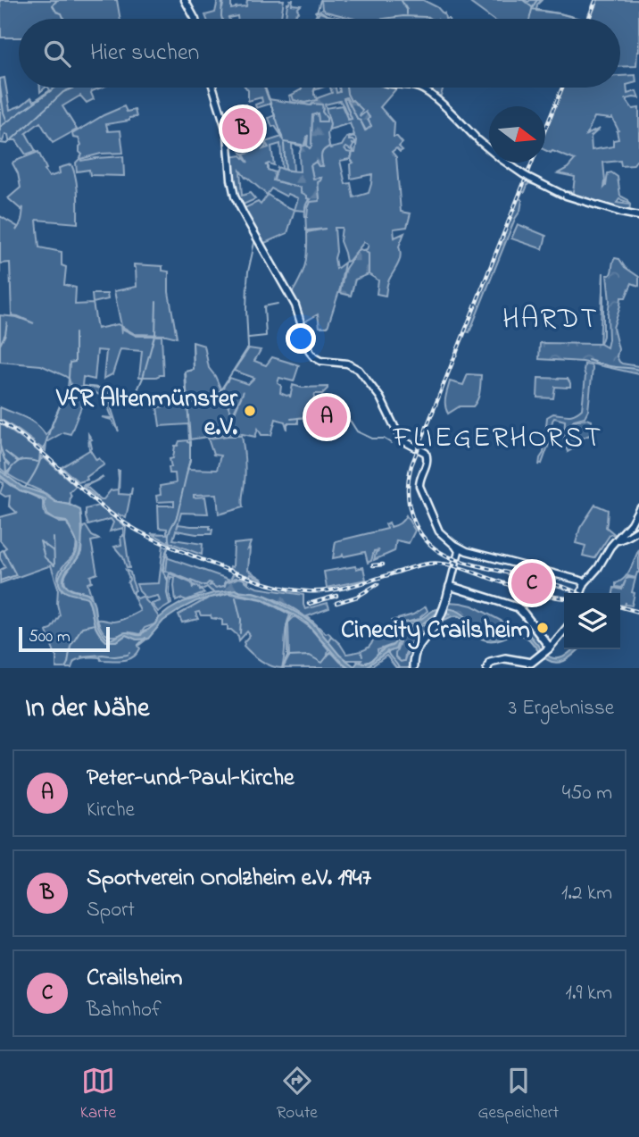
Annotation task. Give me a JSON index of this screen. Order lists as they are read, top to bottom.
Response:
{
  "districts": ["HARDT", "FLIEGERHORST"],
  "places": ["VfR Altenmünster e.V.", "Cinecity Crailsheim"],
  "scale_bar": "500 m",
  "north": "right",
  "page": {
    "search": "Hier suchen",
    "pins": ["B", "A", "C"],
    "scale": "500 m",
    "heading": ["In der Nähe", "3 Ergebnisse"],
    "list": [
      {
        "mark": "A",
        "name": "Peter-und-Paul-Kirche",
        "note": "Kirche",
        "value": "450 m"
      },
      {
        "mark": "B",
        "name": "Sportverein Onolzheim e.V. 1947",
        "note": "Sport",
        "value": "1.2 km"
      },
      {
        "mark": "C",
        "name": "Crailsheim",
        "note": "Bahnhof",
        "value": "1.9 km"
      }
    ],
    "nav": ["Karte", "Route", "Gespeichert"]
  }
}
